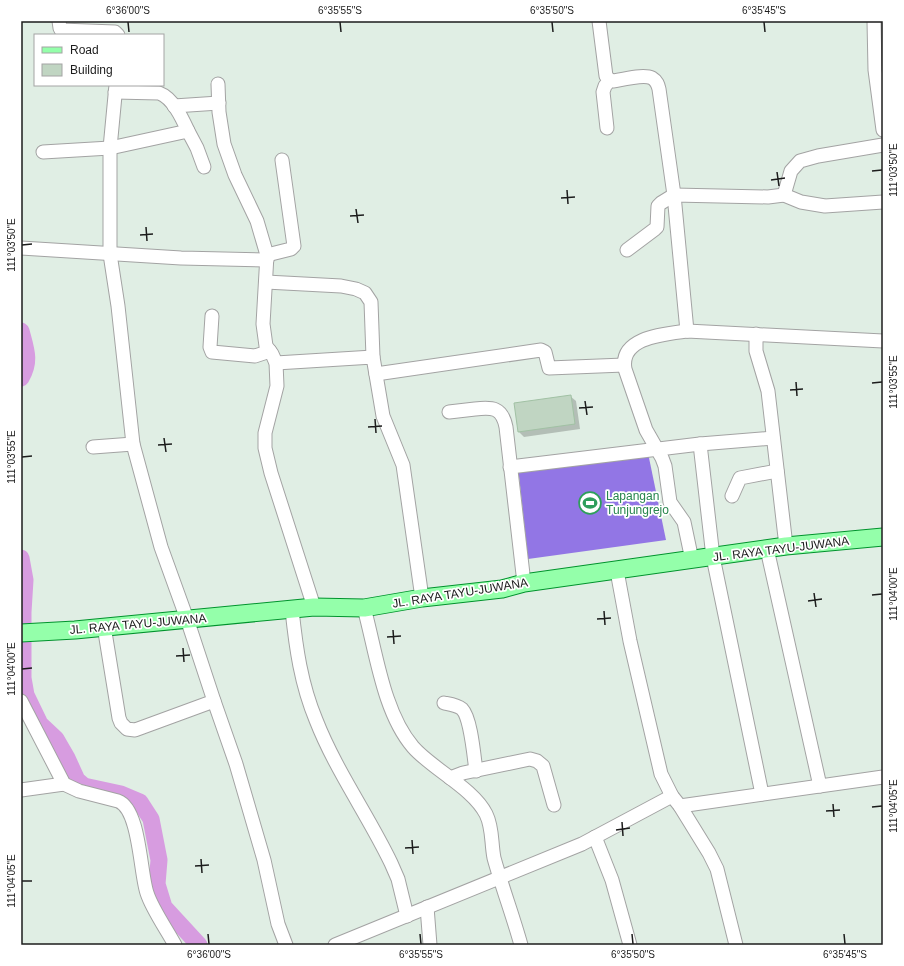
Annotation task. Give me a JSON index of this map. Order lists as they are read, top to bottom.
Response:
{
  "streets": {
    "main road": ["JL. RAYA TAYU-JUWANA"]
  },
  "places": {
    "sports": ["Lapangan Tunjungrejo"]
  },
  "legend": ["Road", "Building"],
  "coordinates": [
    "6°36'00\"S",
    "6°35'55\"S",
    "6°35'50\"S",
    "6°35'45\"S",
    "111°03'50\"E",
    "111°03'55\"E",
    "111°04'00\"E",
    "111°04'05\"E"
  ]
}
